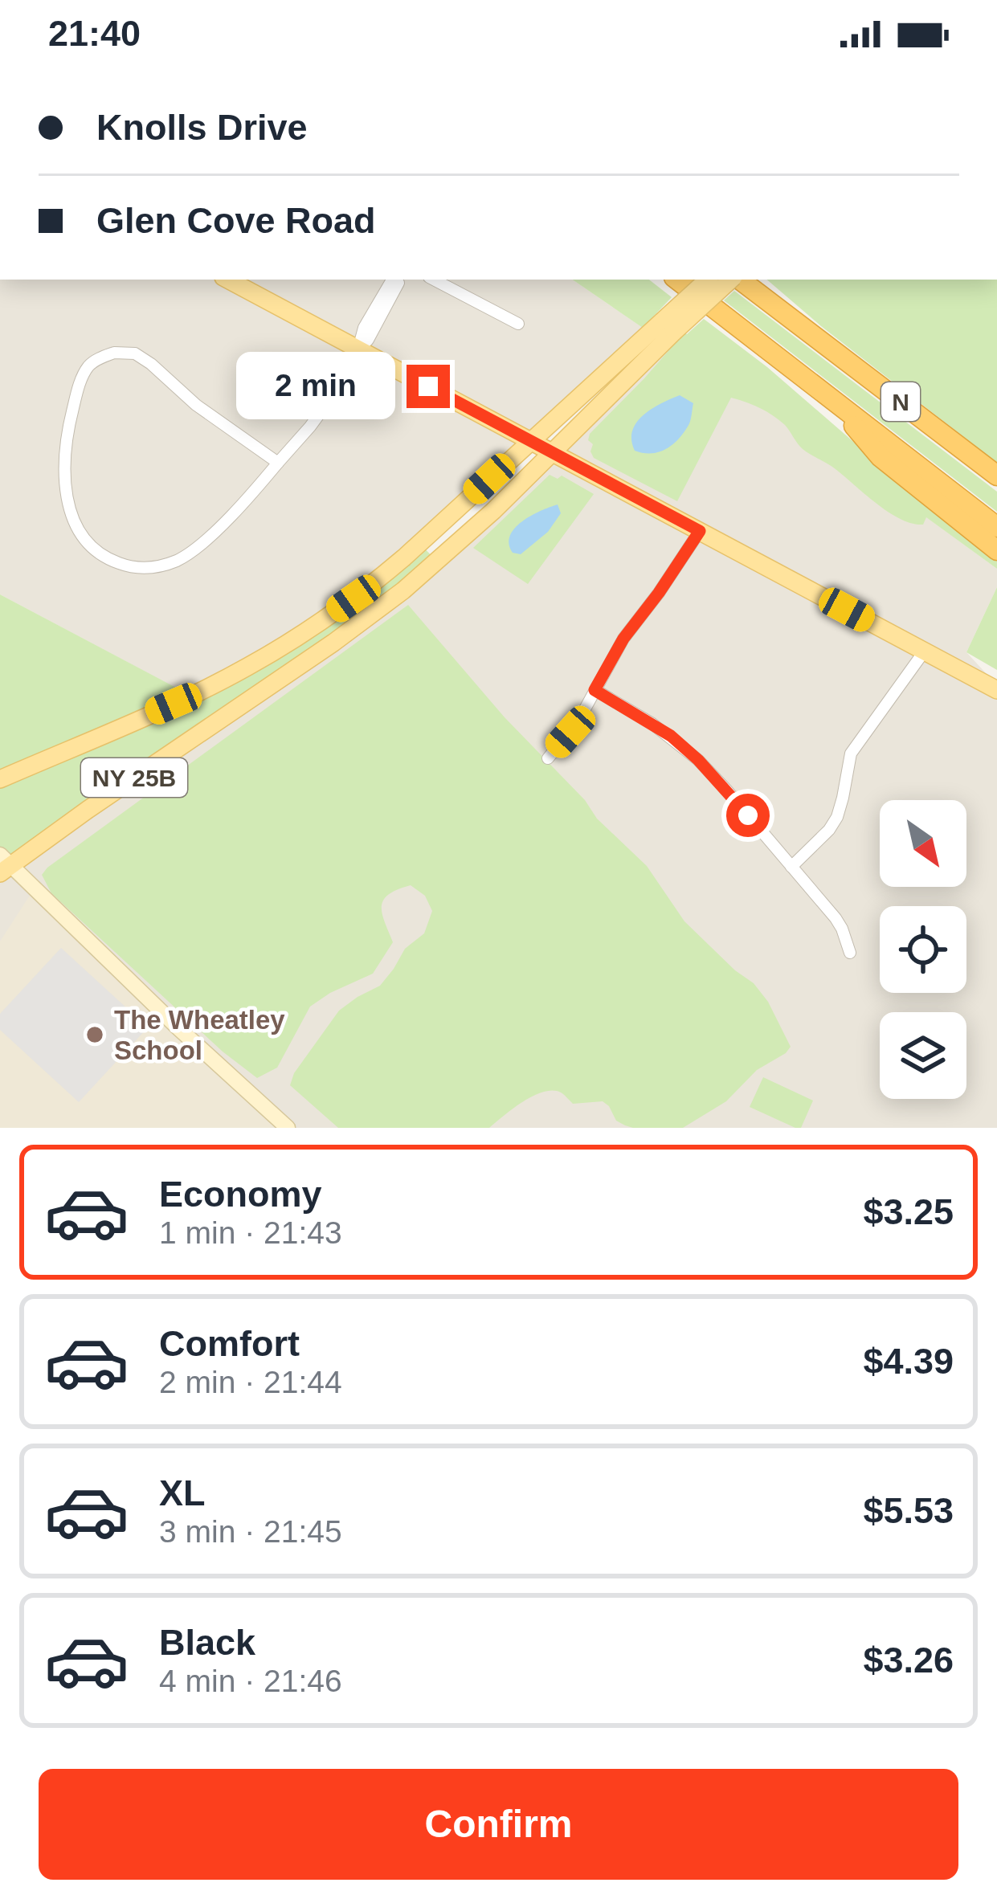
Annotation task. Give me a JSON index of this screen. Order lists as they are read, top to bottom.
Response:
{
  "streets": {
    "highway": ["N"],
    "main road": ["NY 25B"]
  },
  "places": ["The Wheatley School"],
  "north": "bottom right",
  "page": {
    "status": "21:40",
    "banner": ["Knolls Drive", "Glen Cove Road"],
    "bubble": "2 min",
    "list": [
      {
        "name": "Economy",
        "note": "1 min · 21:43",
        "value": "$3.25"
      },
      {
        "name": "Comfort",
        "note": "2 min · 21:44",
        "value": "$4.39"
      },
      {
        "name": "XL",
        "note": "3 min · 21:45",
        "value": "$5.53"
      },
      {
        "name": "Black",
        "note": "4 min · 21:46",
        "value": "$3.26"
      }
    ],
    "buttons": "Confirm"
  }
}
